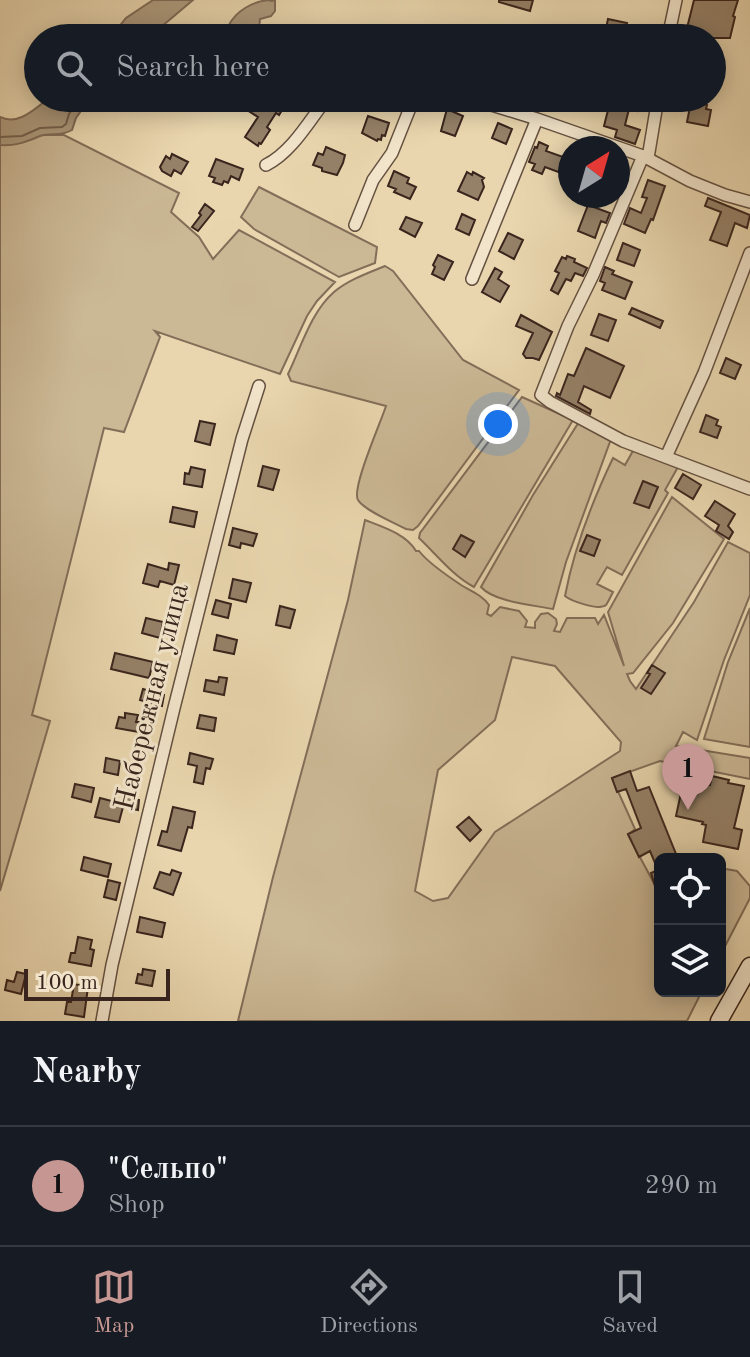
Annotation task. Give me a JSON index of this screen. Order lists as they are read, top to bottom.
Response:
{
  "streets": {
    "street": ["Набережная улица"]
  },
  "scale_bar": "100 m",
  "north": "top right",
  "page": {
    "search": "Search here",
    "pins": "1",
    "scale": "100 m",
    "heading": "Nearby",
    "list": [
      {
        "mark": "1",
        "name": "\"Сельпо\"",
        "note": "Shop",
        "value": "290 m"
      }
    ],
    "nav": ["Map", "Directions", "Saved"]
  }
}
